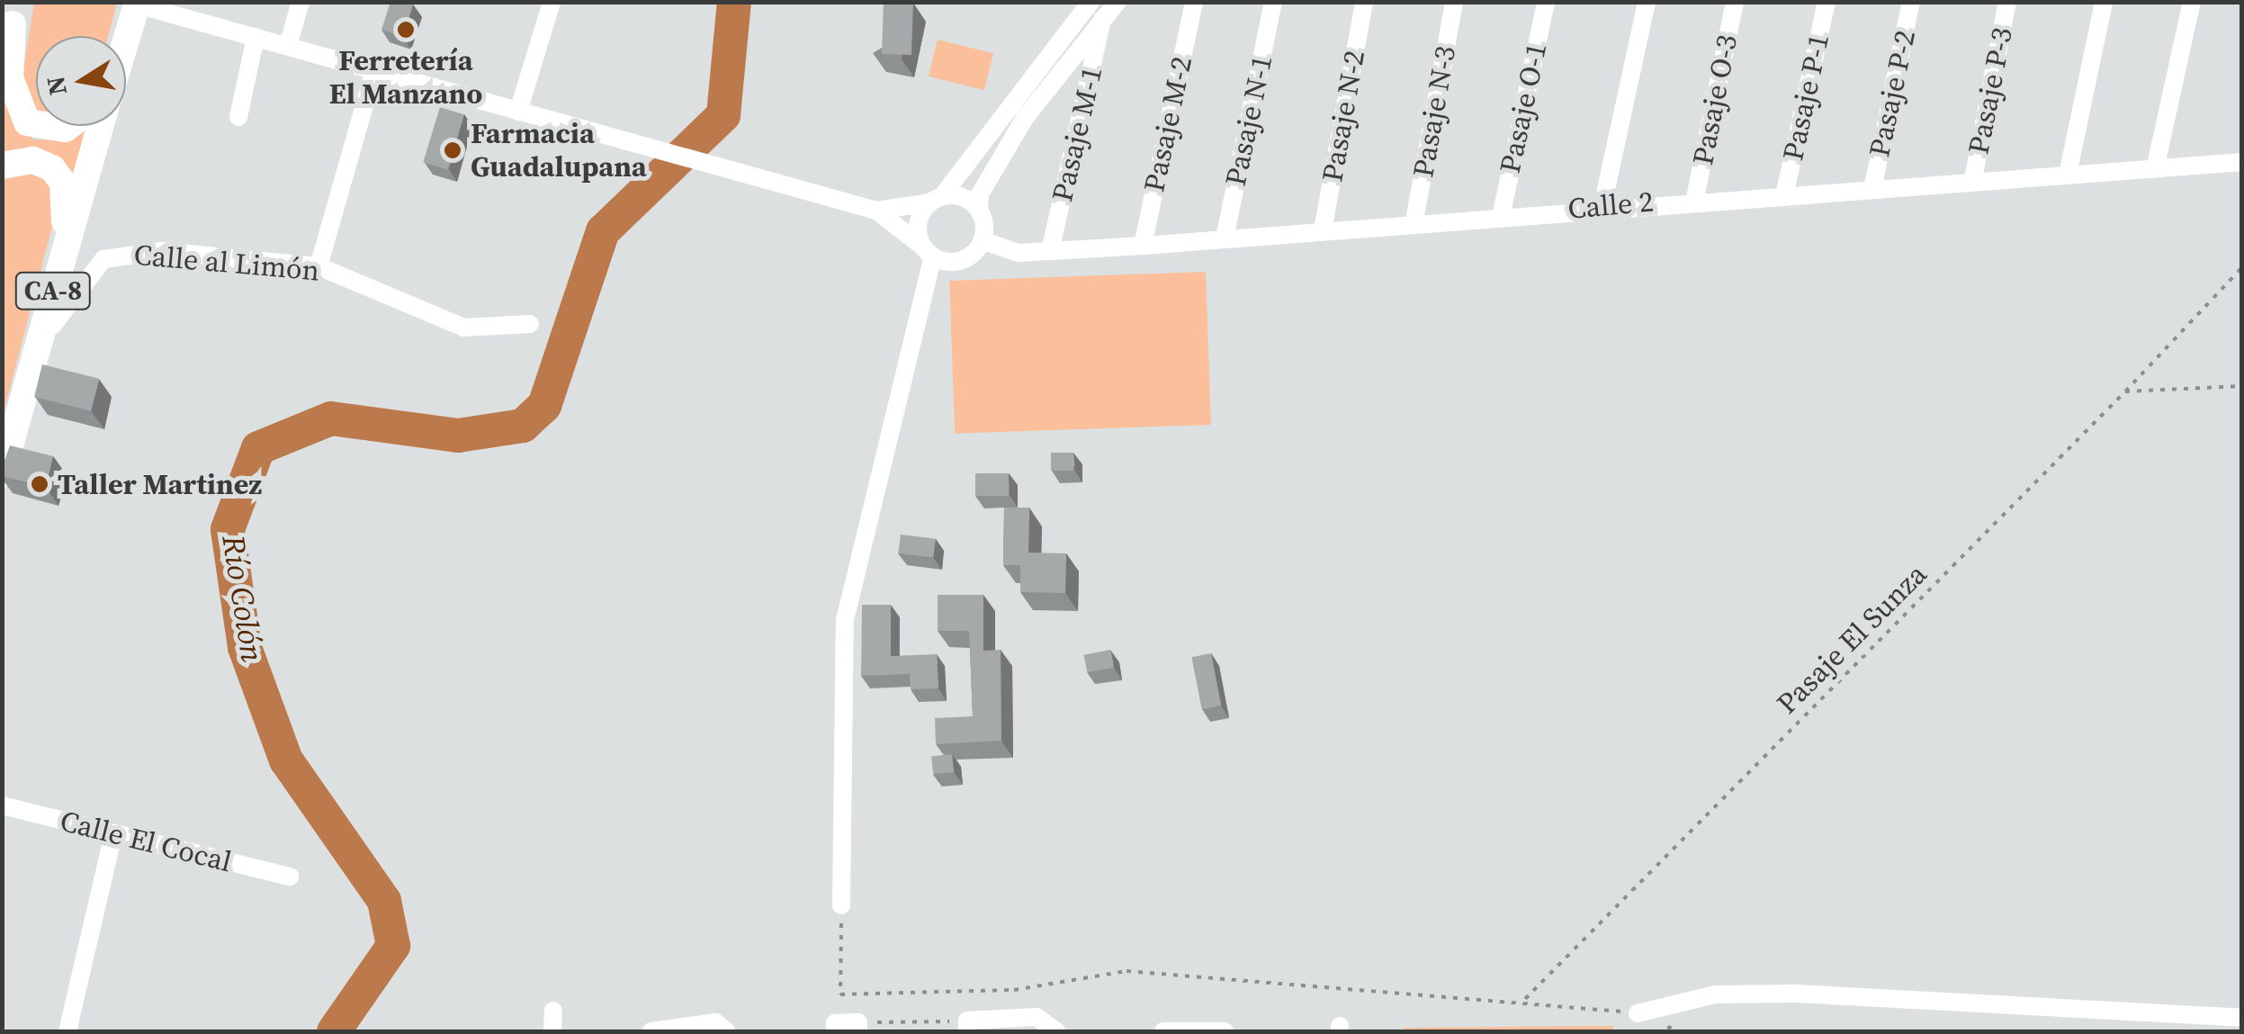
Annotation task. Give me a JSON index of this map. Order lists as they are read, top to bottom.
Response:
{
  "streets": {
    "highway": ["CA-8"],
    "street": [
      "Pasaje P-3",
      "Pasaje P-2",
      "Pasaje P-1",
      "Pasaje O-3",
      "Pasaje O-1",
      "Pasaje N-3",
      "Pasaje N-2",
      "Pasaje N-1",
      "Pasaje M-2",
      "Pasaje M-1",
      "Calle 2",
      "Calle al Limón",
      "Calle El Cocal"
    ],
    "path": ["Pasaje El Sunza"]
  },
  "crossings": [
    ["Pasaje P-3", "Calle 2"],
    ["Pasaje P-2", "Calle 2"],
    ["Pasaje P-1", "Calle 2"],
    ["Pasaje O-3", "Calle 2"],
    ["Pasaje O-1", "Calle 2"],
    ["Pasaje N-3", "Calle 2"],
    ["Pasaje N-2", "Calle 2"],
    ["Pasaje N-1", "Calle 2"],
    ["Pasaje M-2", "Calle 2"],
    ["Pasaje M-1", "Calle 2"],
    ["Calle al Limón", "CA-8"]
  ],
  "water": ["Río Colón"],
  "places": ["Ferretería El Manzano", "Farmacia Guadalupana", "Taller Martinez"],
  "north": "left"
}
